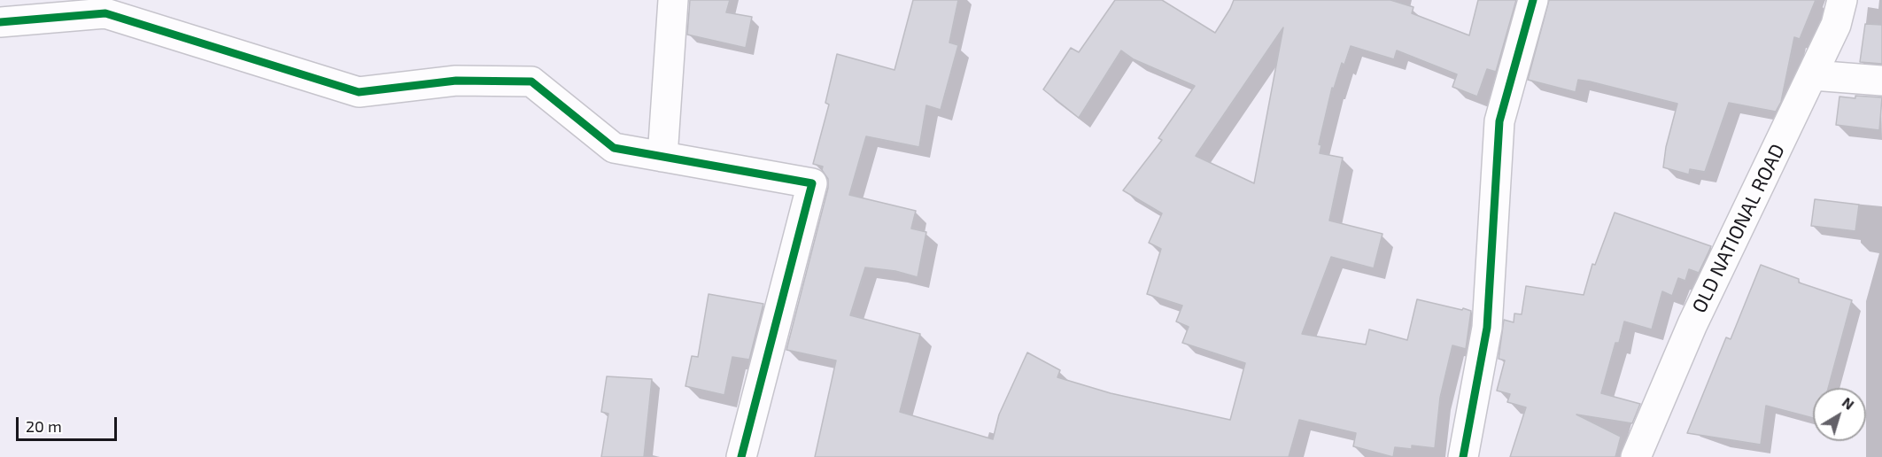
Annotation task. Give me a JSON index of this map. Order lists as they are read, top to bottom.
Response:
{
  "streets": {
    "street": ["OLD NATIONAL ROAD"]
  },
  "scale_bar": "20 m",
  "north": "top right"
}
